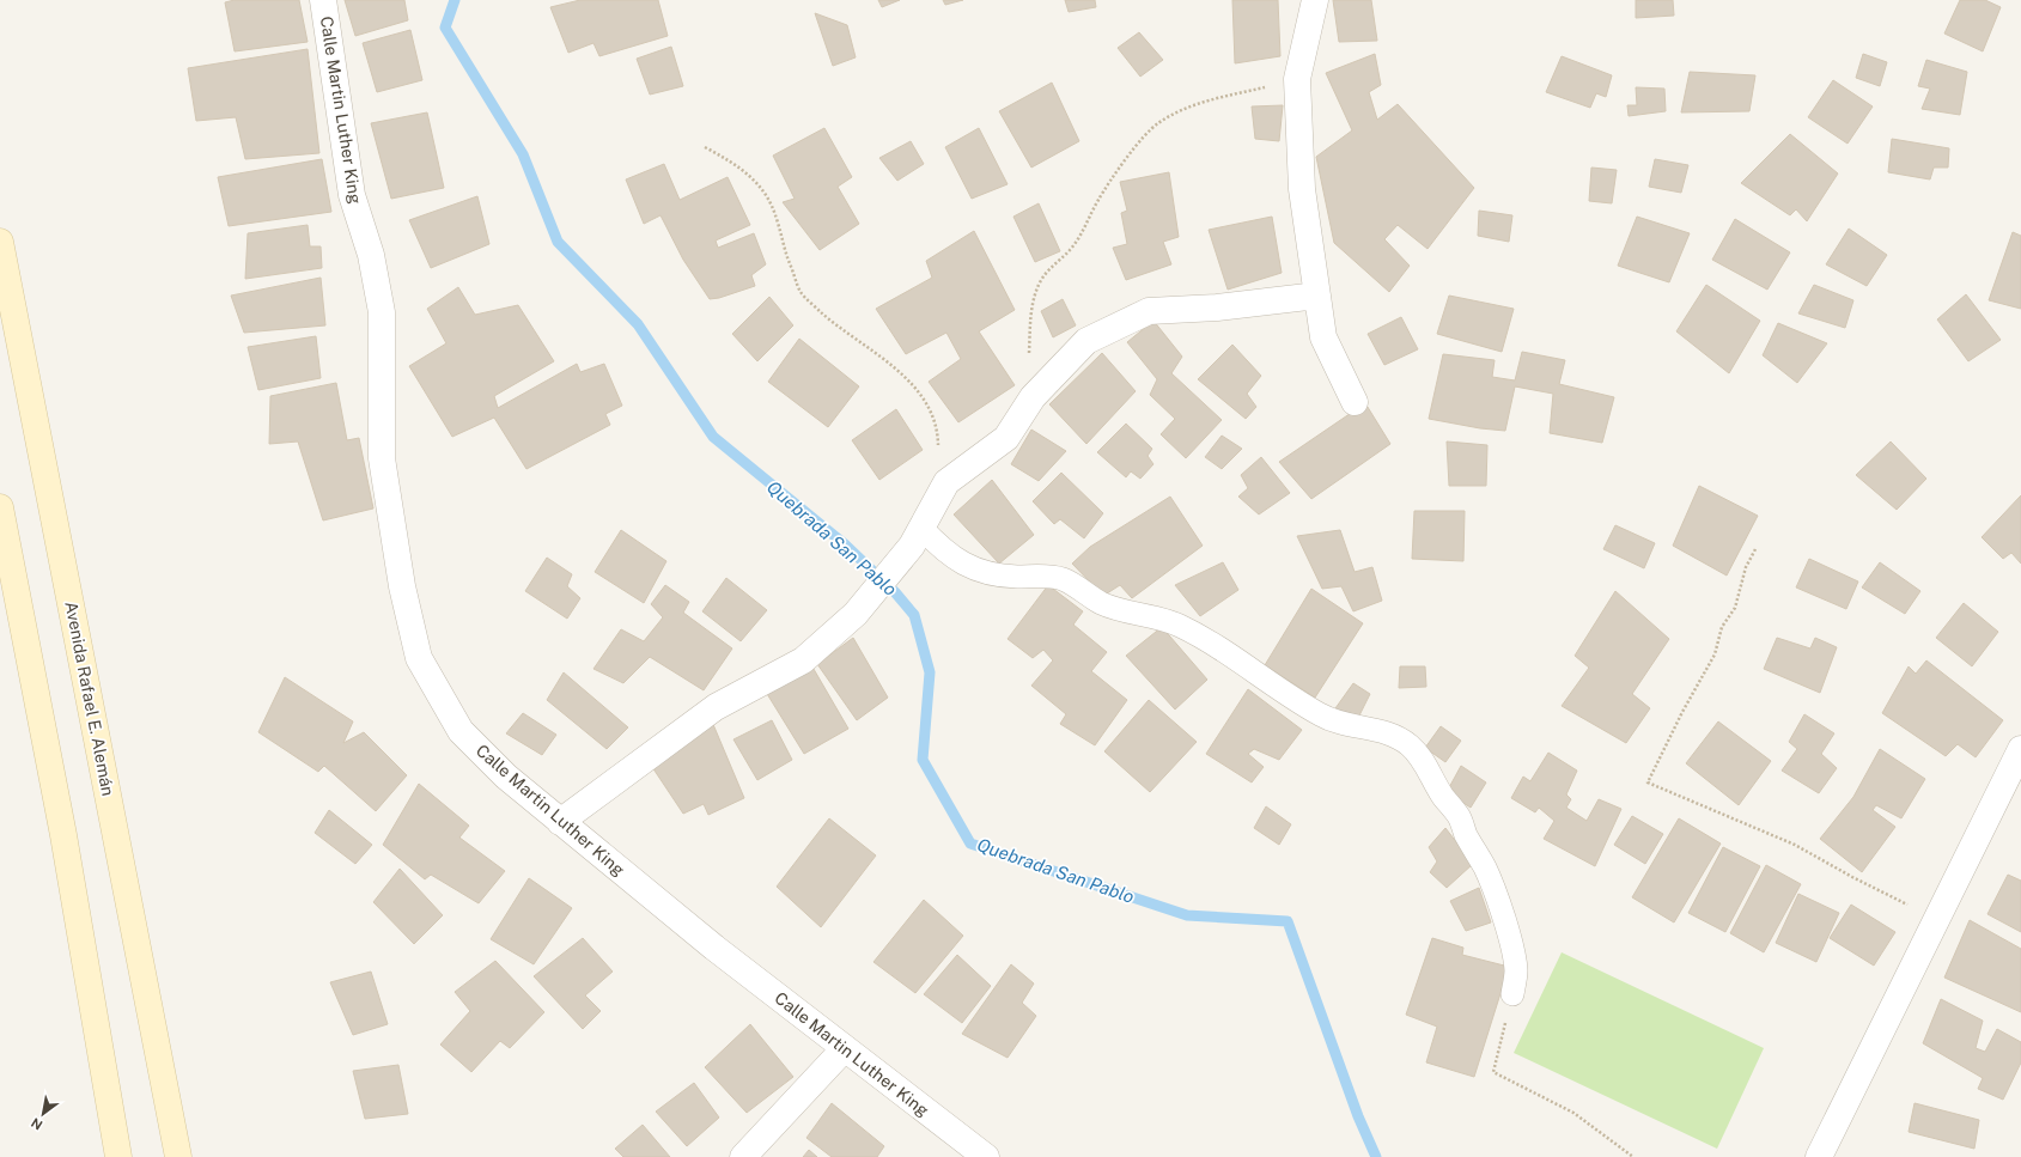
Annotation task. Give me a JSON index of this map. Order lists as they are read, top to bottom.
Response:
{
  "streets": {
    "main road": ["Avenida Rafael E. Alemán"],
    "street": ["Calle Martin Luther King"]
  },
  "water": ["Quebrada San Pablo"],
  "north": "bottom left"
}
